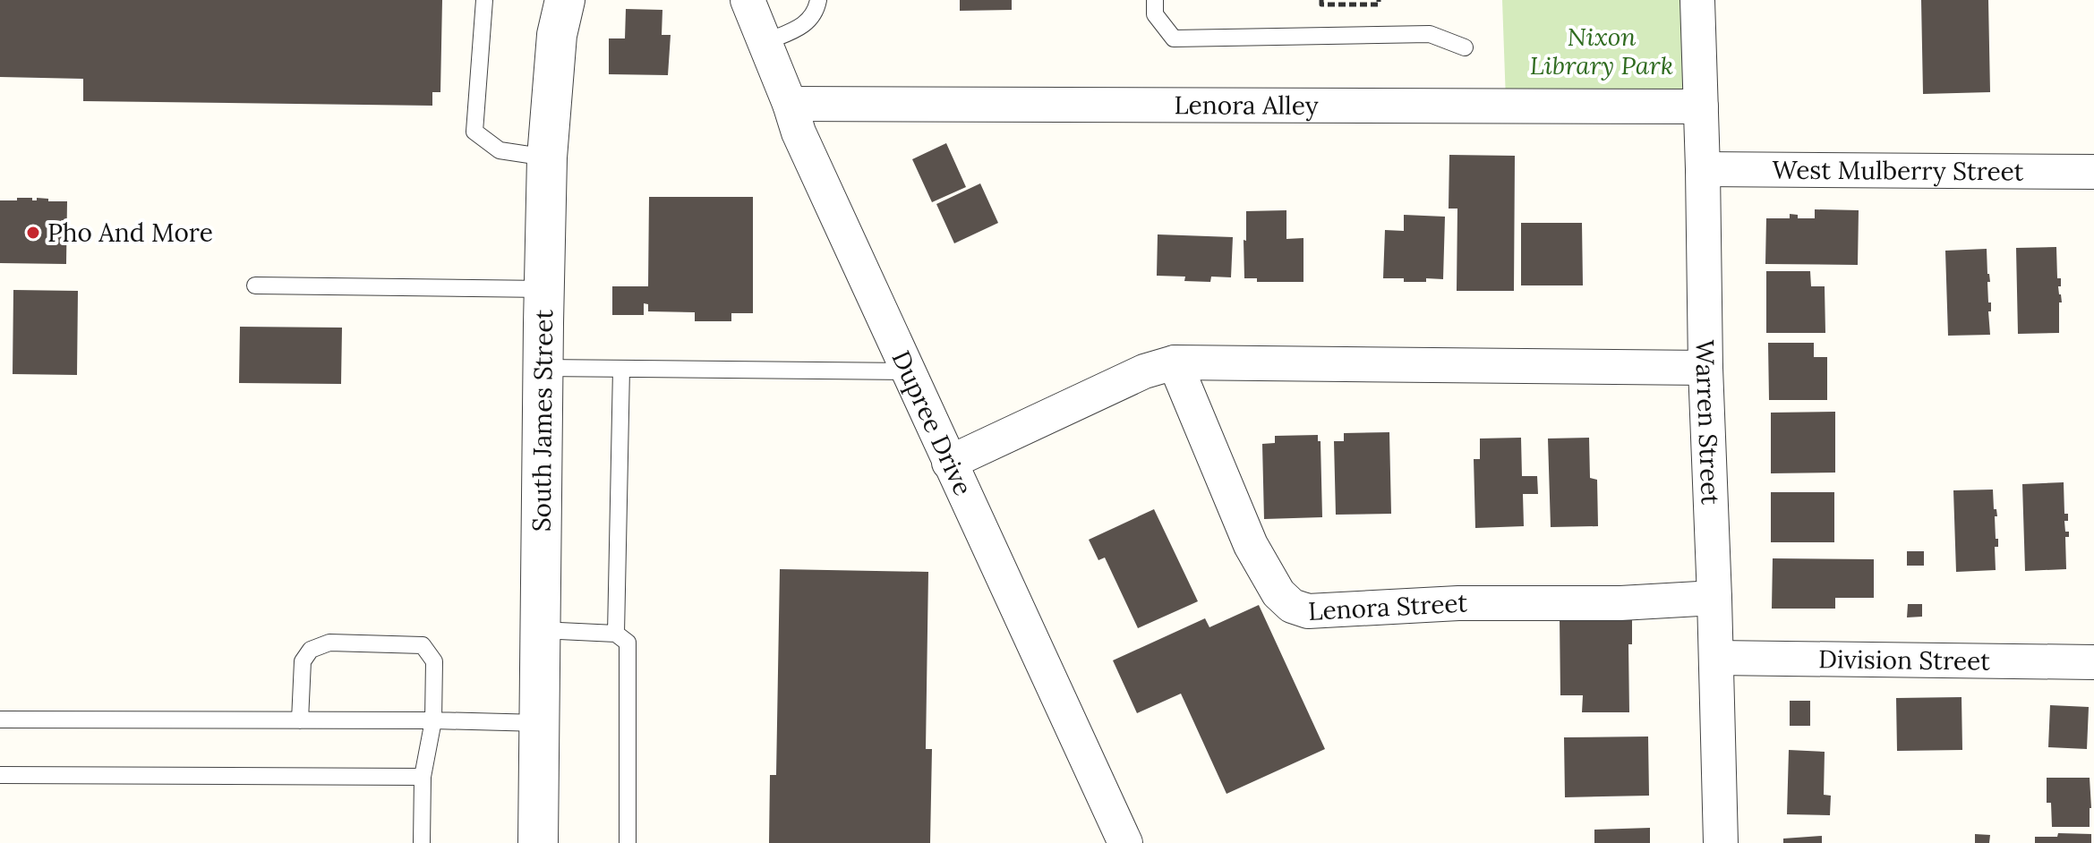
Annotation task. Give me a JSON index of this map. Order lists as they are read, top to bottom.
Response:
{
  "streets": {
    "street": [
      "Lenora Alley",
      "West Mulberry Street",
      "South James Street",
      "Warren Street",
      "Dupree Drive",
      "Lenora Street",
      "Division Street"
    ]
  },
  "crossings": [
    ["Lenora Alley", "Warren Street"],
    ["Lenora Alley", "Dupree Drive"],
    ["West Mulberry Street", "Warren Street"],
    ["Warren Street", "Lenora Street"],
    ["Warren Street", "Division Street"]
  ],
  "parks": ["Nixon Library Park"],
  "places": ["Pho And More"]
}
